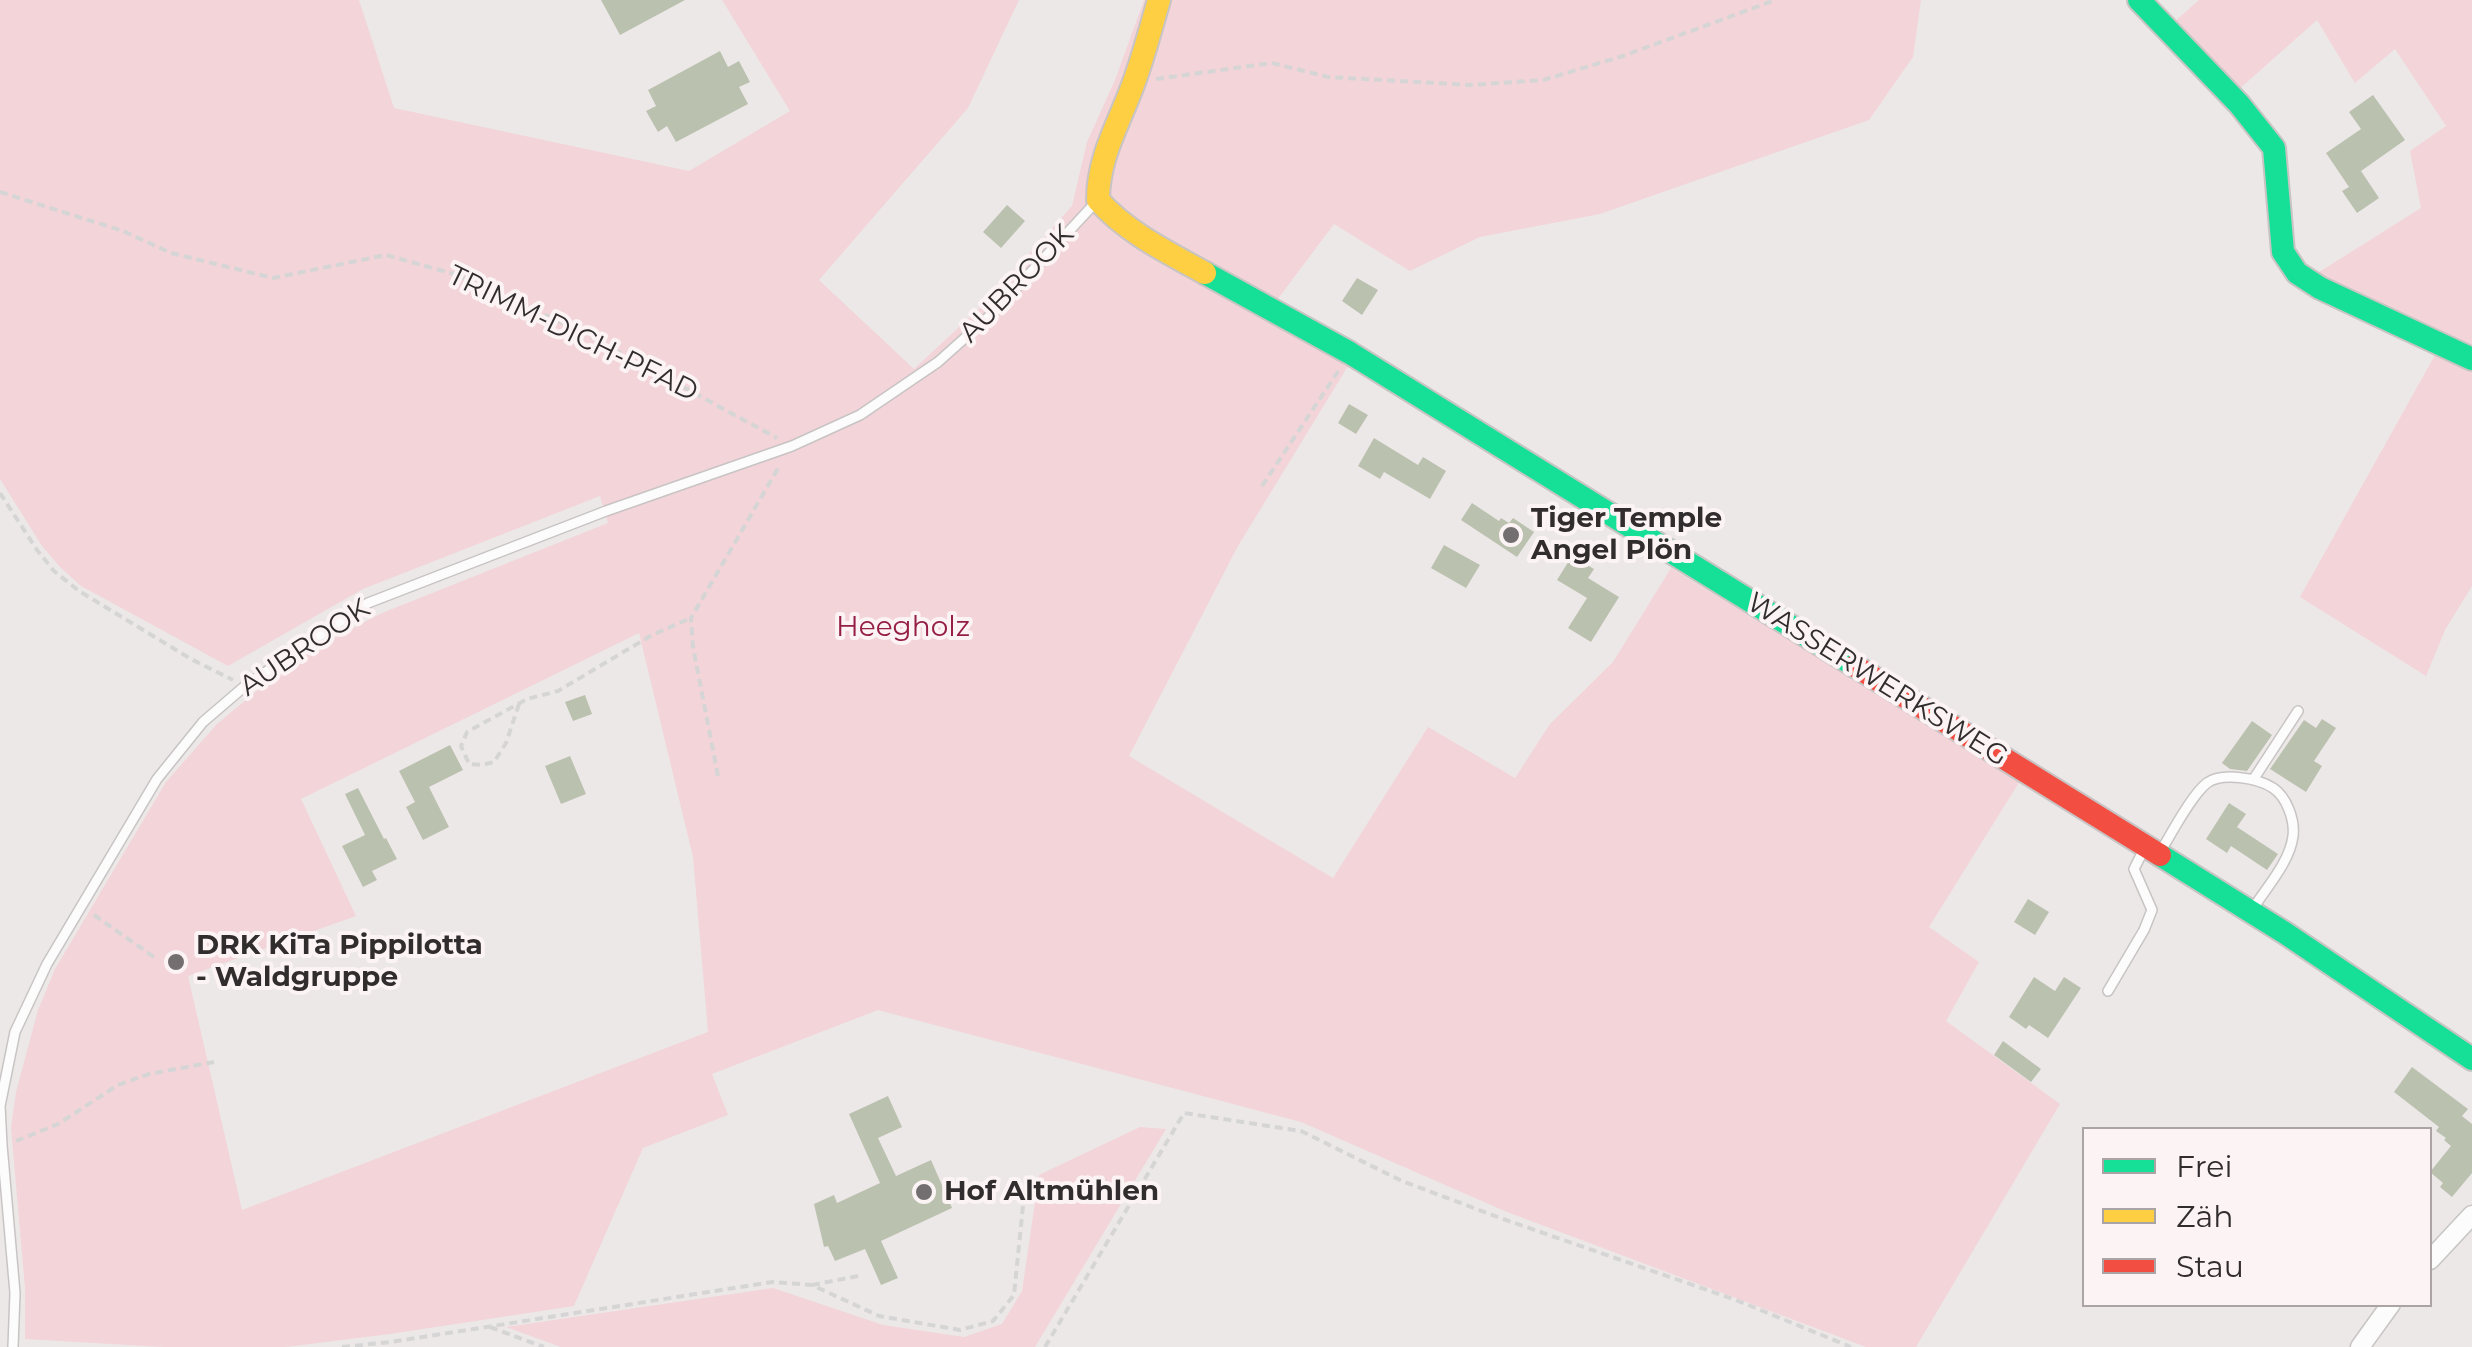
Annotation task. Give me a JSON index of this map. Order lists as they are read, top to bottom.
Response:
{
  "streets": {
    "street": ["WASSERWERKSWEG"],
    "lane": ["AUBROOK"],
    "path": ["TRIMM-DICH-PFAD"]
  },
  "crossings": [
    ["AUBROOK", "TRIMM-DICH-PFAD"],
    ["AUBROOK", "WASSERWERKSWEG"]
  ],
  "parks": ["Heegholz"],
  "places": ["Tiger Temple Angel Plön", "DRK KiTa Pippilotta - Waldgruppe", "Hof Altmühlen"],
  "legend": ["Frei", "Zäh", "Stau"]
}
